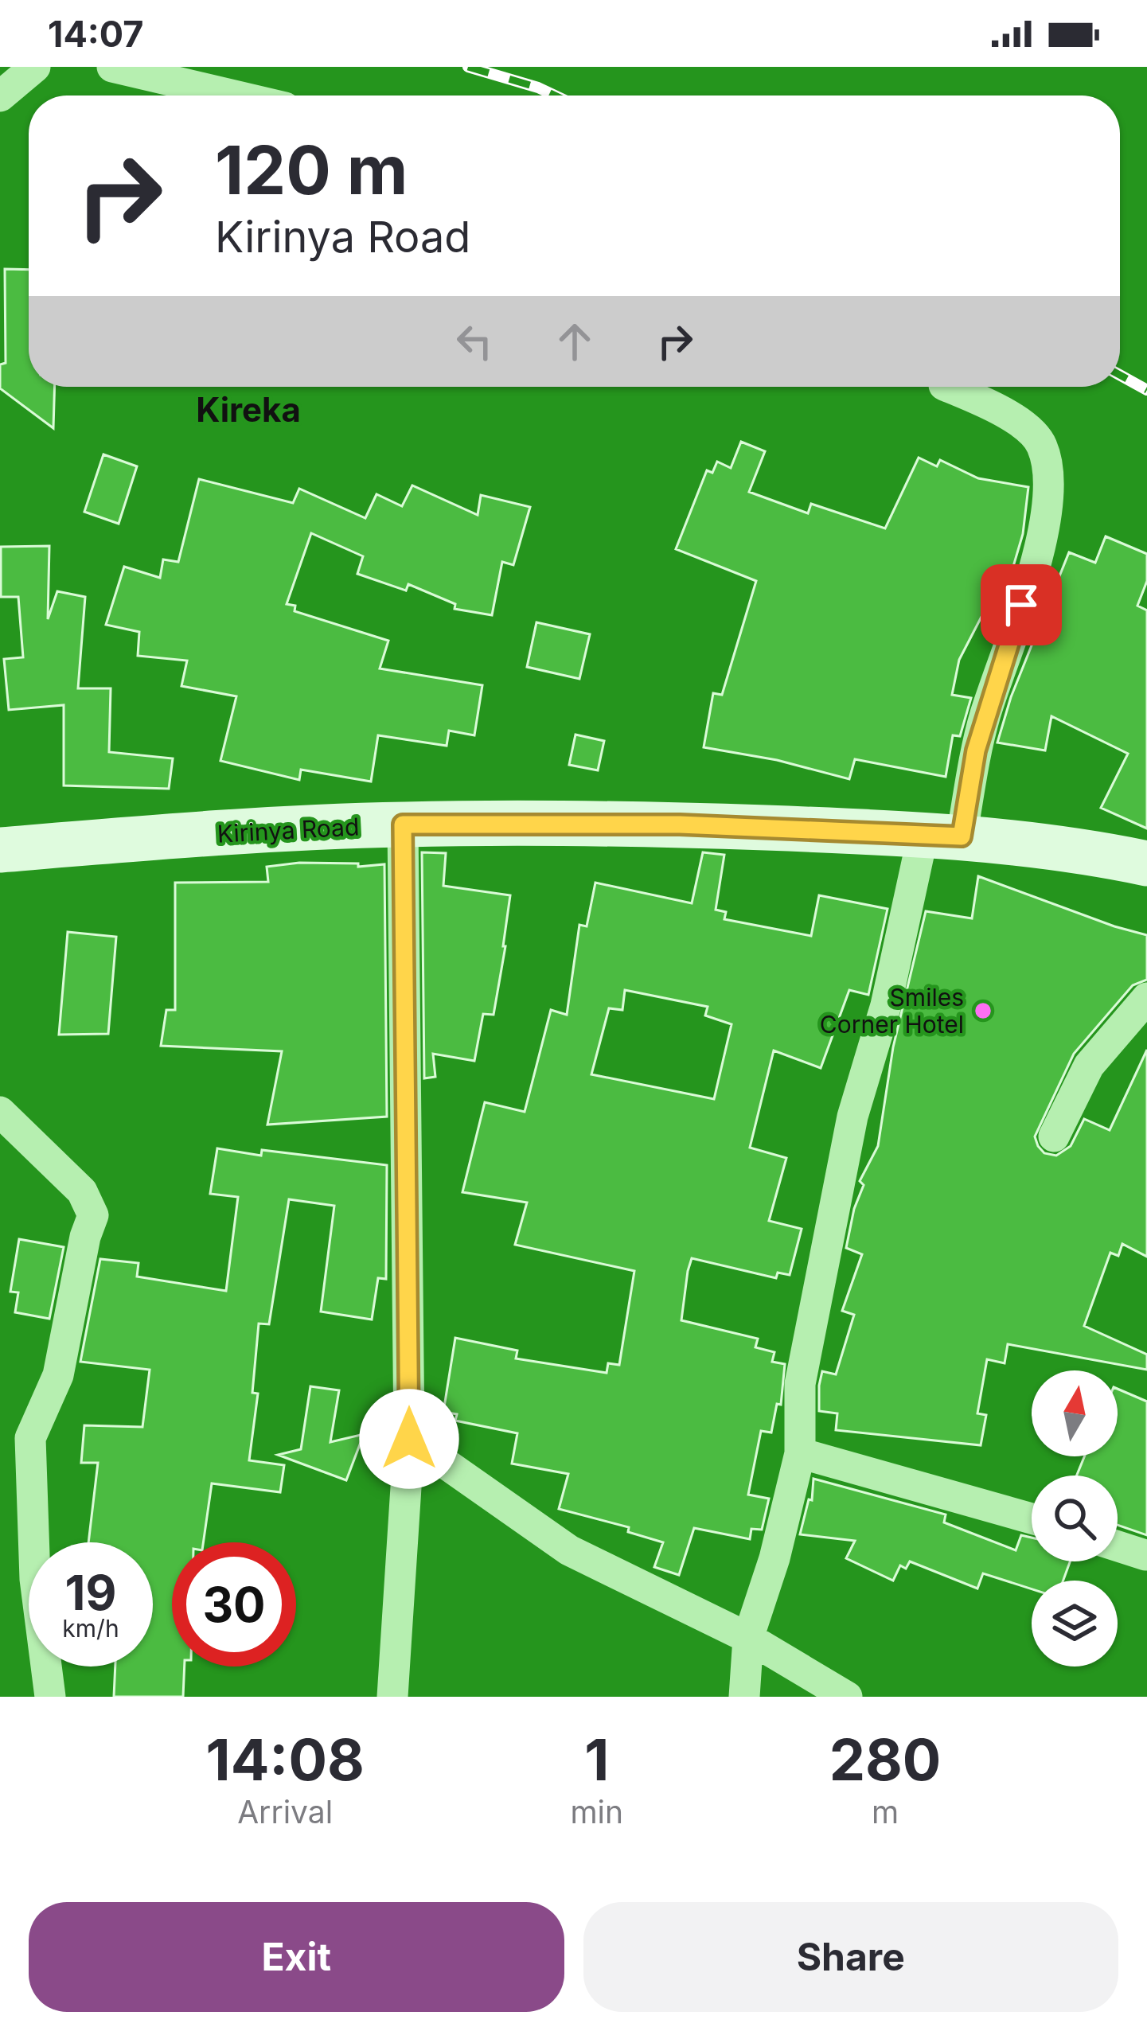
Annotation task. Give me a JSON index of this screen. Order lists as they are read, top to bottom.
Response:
{
  "streets": {
    "main road": ["Kirinya Road"]
  },
  "districts": ["Kireka"],
  "places": ["Smiles Corner Hotel"],
  "north": "top",
  "page": {
    "status": "14:07",
    "turn": ["120 m", "Kirinya Road"],
    "speed": "19 km/h",
    "limit": "30",
    "eta": [
      "14:08",
      "Arrival",
      "1",
      "min",
      "280",
      "m"
    ],
    "buttons": ["Exit", "Share"]
  }
}
